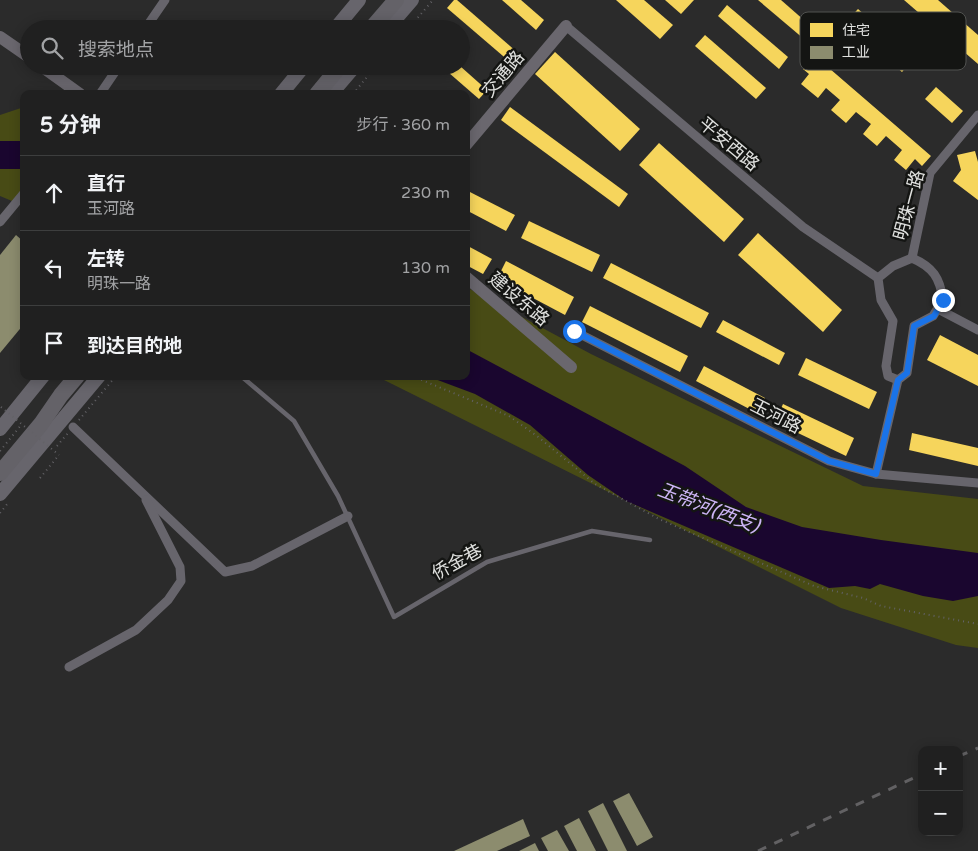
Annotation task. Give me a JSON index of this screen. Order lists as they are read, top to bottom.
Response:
{
  "streets": {
    "street": [
      "交通路",
      "平安西路",
      "明珠一路",
      "建设东路",
      "玉河路"
    ],
    "lane": ["侨金巷"]
  },
  "crossings": [
    ["交通路", "平安西路"],
    ["平安西路", "明珠一路"]
  ],
  "water": ["玉带河(西支)"],
  "legend": ["住宅", "工业"],
  "page": {
    "search": "搜索地点",
    "heading": ["5 分钟", "步行 · 360 m"],
    "list": [
      ["直行", "玉河路", "230 m"],
      ["左转", "明珠一路", "130 m"],
      "到达目的地"
    ],
    "map_buttons": ["+", "−"]
  }
}
